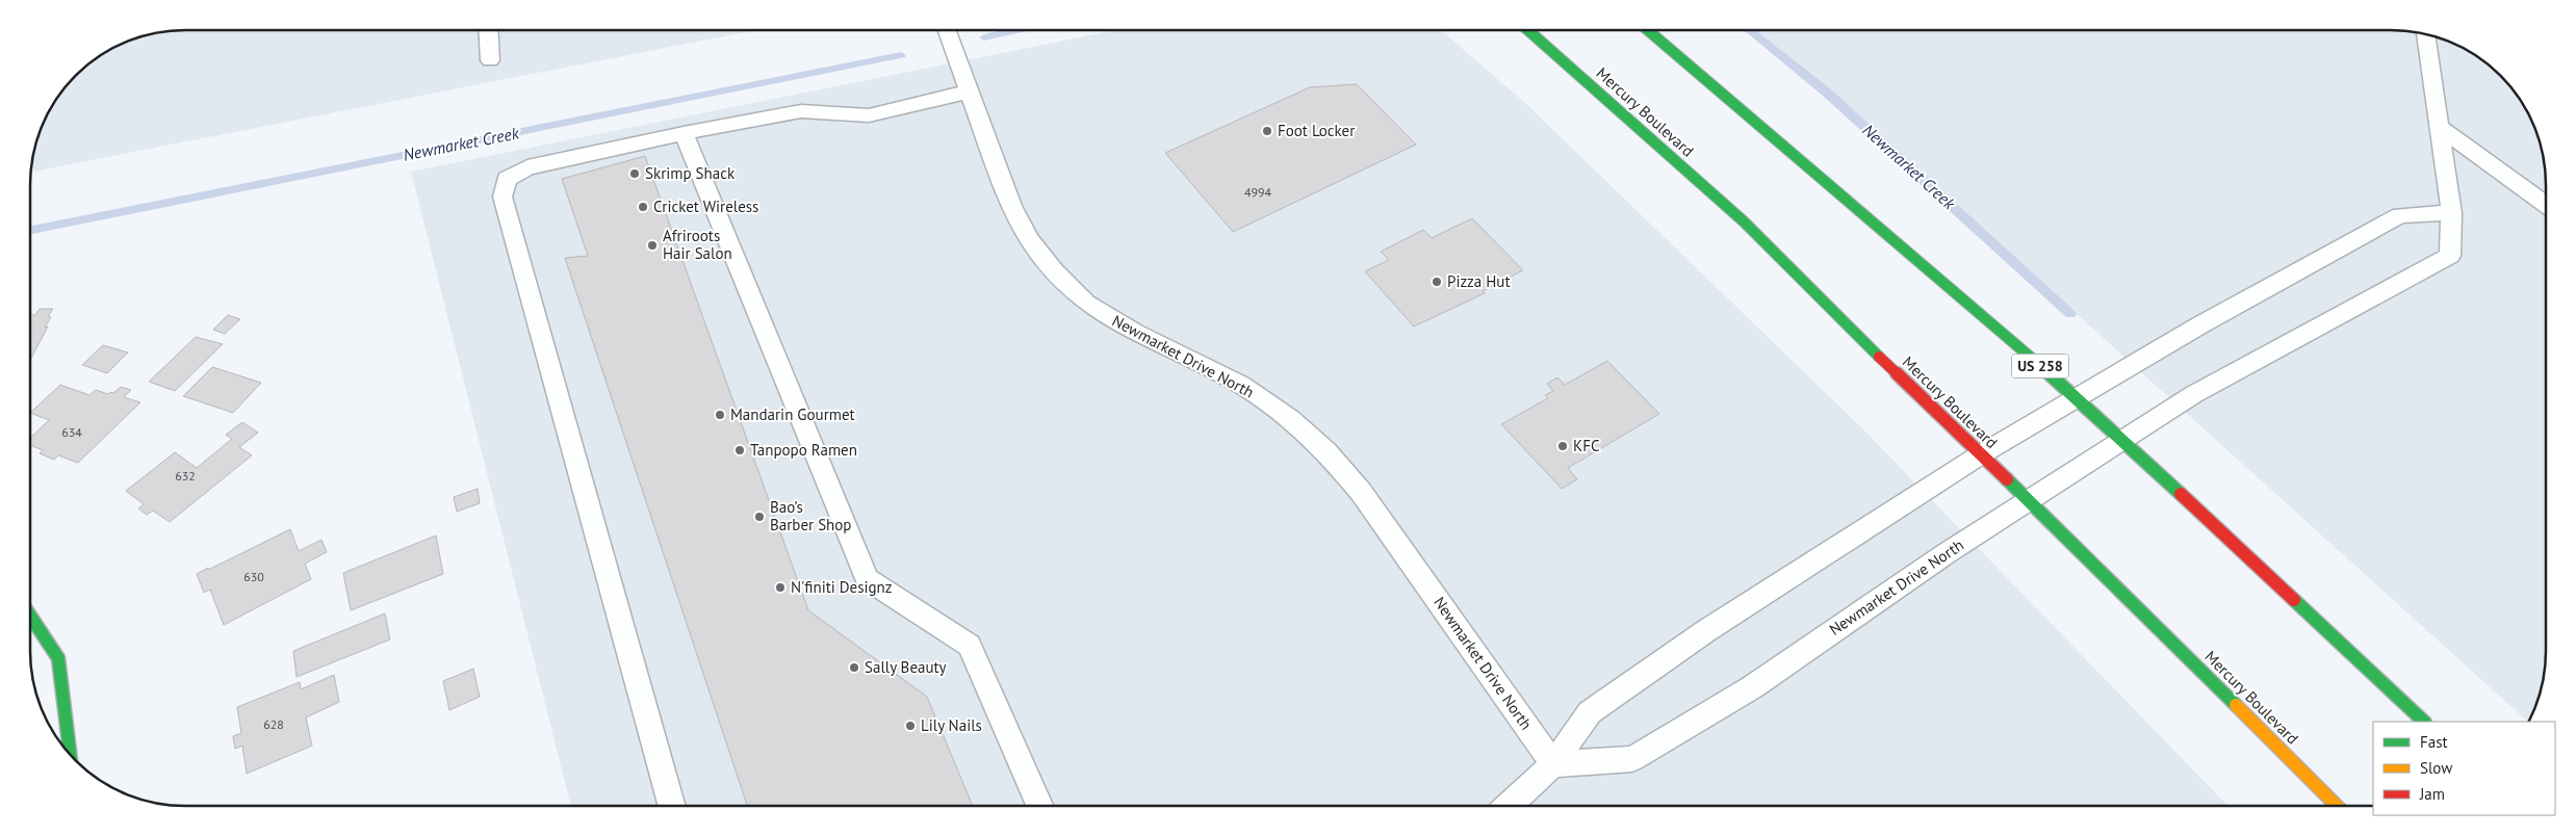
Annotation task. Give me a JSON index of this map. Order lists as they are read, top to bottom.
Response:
{
  "streets": {
    "main road": ["Mercury Boulevard", "US 258"],
    "lane": ["Newmarket Drive North"]
  },
  "crossings": [
    ["Mercury Boulevard", "Newmarket Drive North"],
    ["Newmarket Drive North", "US 258"]
  ],
  "water": ["Newmarket Creek"],
  "places": [
    "Foot Locker",
    "Skrimp Shack",
    "Cricket Wireless",
    "Afriroots Hair Salon",
    "Pizza Hut",
    "Mandarin Gourmet",
    "KFC",
    "Tanpopo Ramen",
    "Bao’s Barber Shop",
    "N'finiti Designz",
    "Sally Beauty",
    "Lily Nails"
  ],
  "house_numbers": [
    "4994",
    "634",
    "632",
    "630",
    "628"
  ],
  "legend": ["Fast", "Slow", "Jam"]
}
